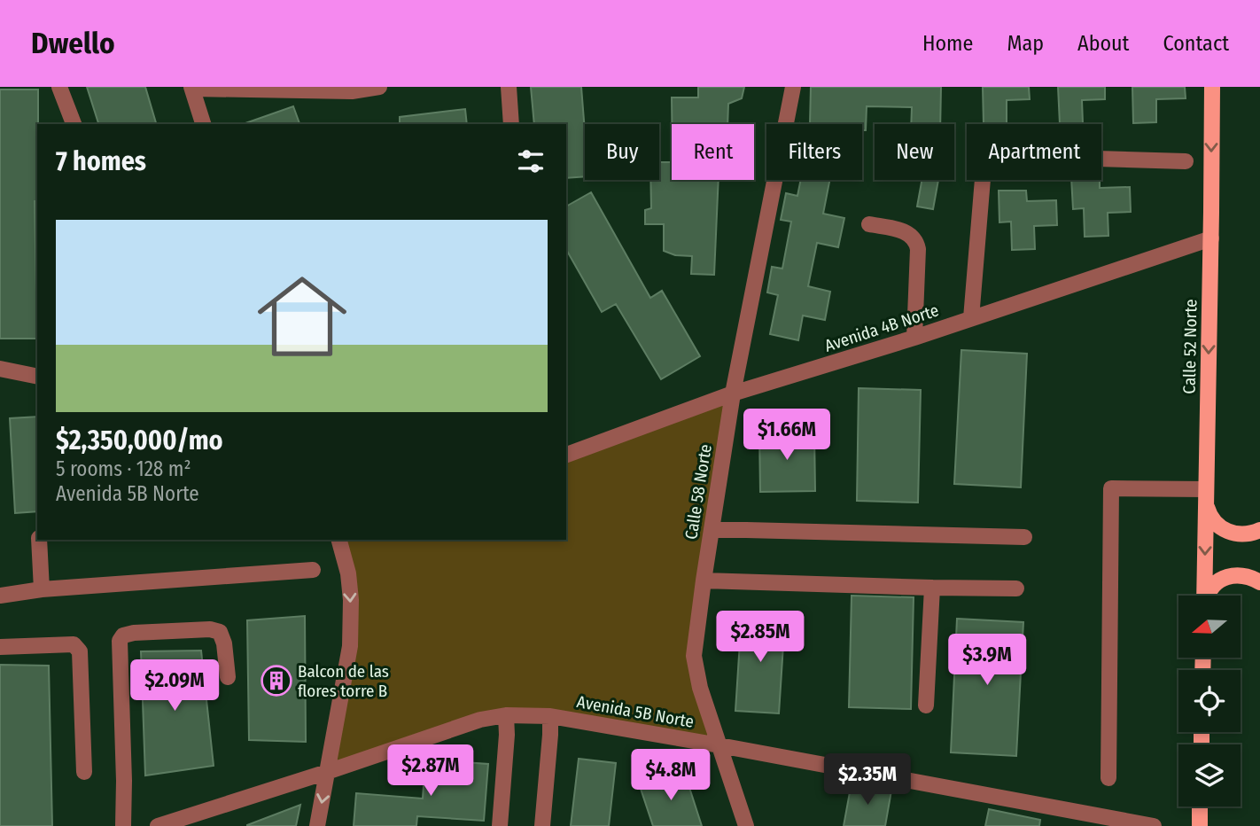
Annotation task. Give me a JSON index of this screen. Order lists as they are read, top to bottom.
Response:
{
  "streets": {
    "main road": ["Calle 52 Norte"],
    "street": ["Avenida 4B Norte", "Calle 58 Norte", "Avenida 5B Norte"]
  },
  "crossings": [
    ["Avenida 4B Norte", "Calle 52 Norte"],
    ["Avenida 4B Norte", "Calle 58 Norte"],
    ["Calle 58 Norte", "Avenida 5B Norte"]
  ],
  "one_way": ["Calle 52 Norte"],
  "places": {
    "building": ["Balcon de las flores torre B"]
  },
  "north": "left",
  "page": {
    "header": "Dwello",
    "nav": [
      "Home",
      "Map",
      "About",
      "Contact"
    ],
    "chip": [
      "Buy",
      "Rent",
      "Filters",
      "New",
      "Apartment"
    ],
    "heading": "7 homes",
    "list": [
      {
        "name": "$2,350,000/mo",
        "note": "5 rooms · 128 m² · Avenida 5B Norte"
      }
    ],
    "price": [
      "$1.66M",
      "$2.85M",
      "$3.9M",
      "$2.09M",
      "$2.87M",
      "$4.8M",
      "$2.35M"
    ]
  }
}
